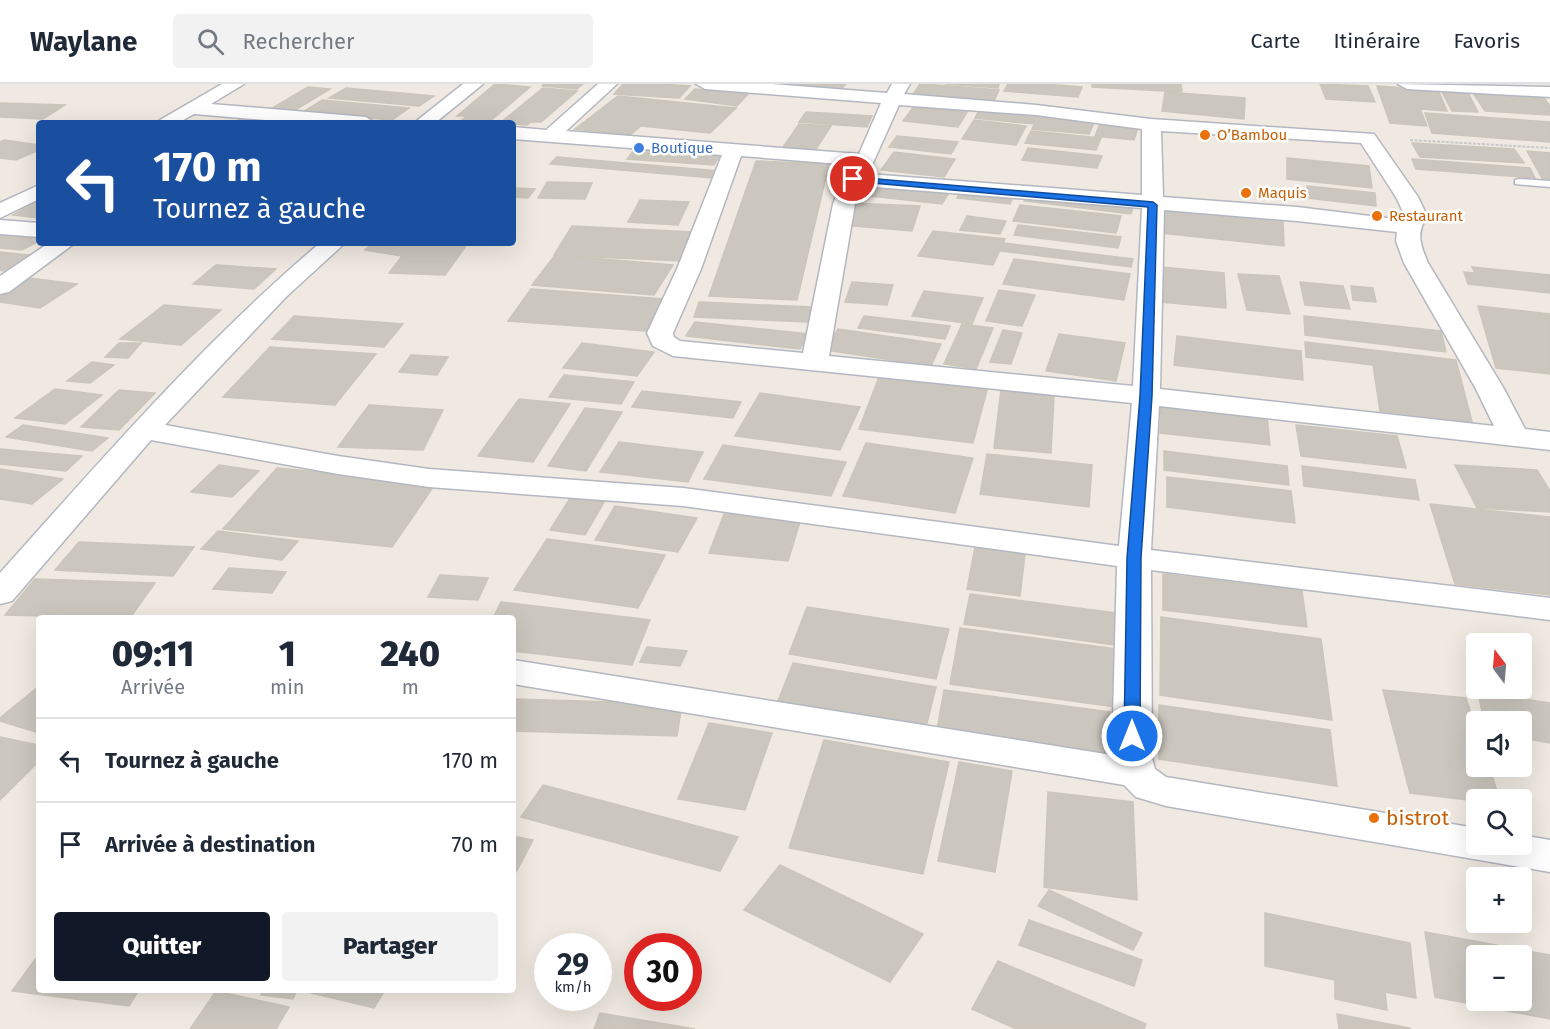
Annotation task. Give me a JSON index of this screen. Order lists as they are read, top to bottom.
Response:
{
  "places": [
    "O’Bambou",
    "Boutique",
    "Maquis",
    "Restaurant",
    "bistrot"
  ],
  "north": "top",
  "page": {
    "header": "Waylane",
    "search": "Rechercher",
    "nav": ["Carte", "Itinéraire", "Favoris"],
    "turn": ["170 m", "Tournez à gauche"],
    "eta": [
      "09:11",
      "Arrivée",
      "1",
      "min",
      "240",
      "m"
    ],
    "map_buttons": ["+", "−"],
    "list": [
      {
        "name": "Tournez à gauche",
        "value": "170 m"
      },
      {
        "name": "Arrivée à destination",
        "value": "70 m"
      }
    ],
    "buttons": ["Quitter", "Partager"],
    "speed": "29 km/h",
    "limit": "30"
  }
}
